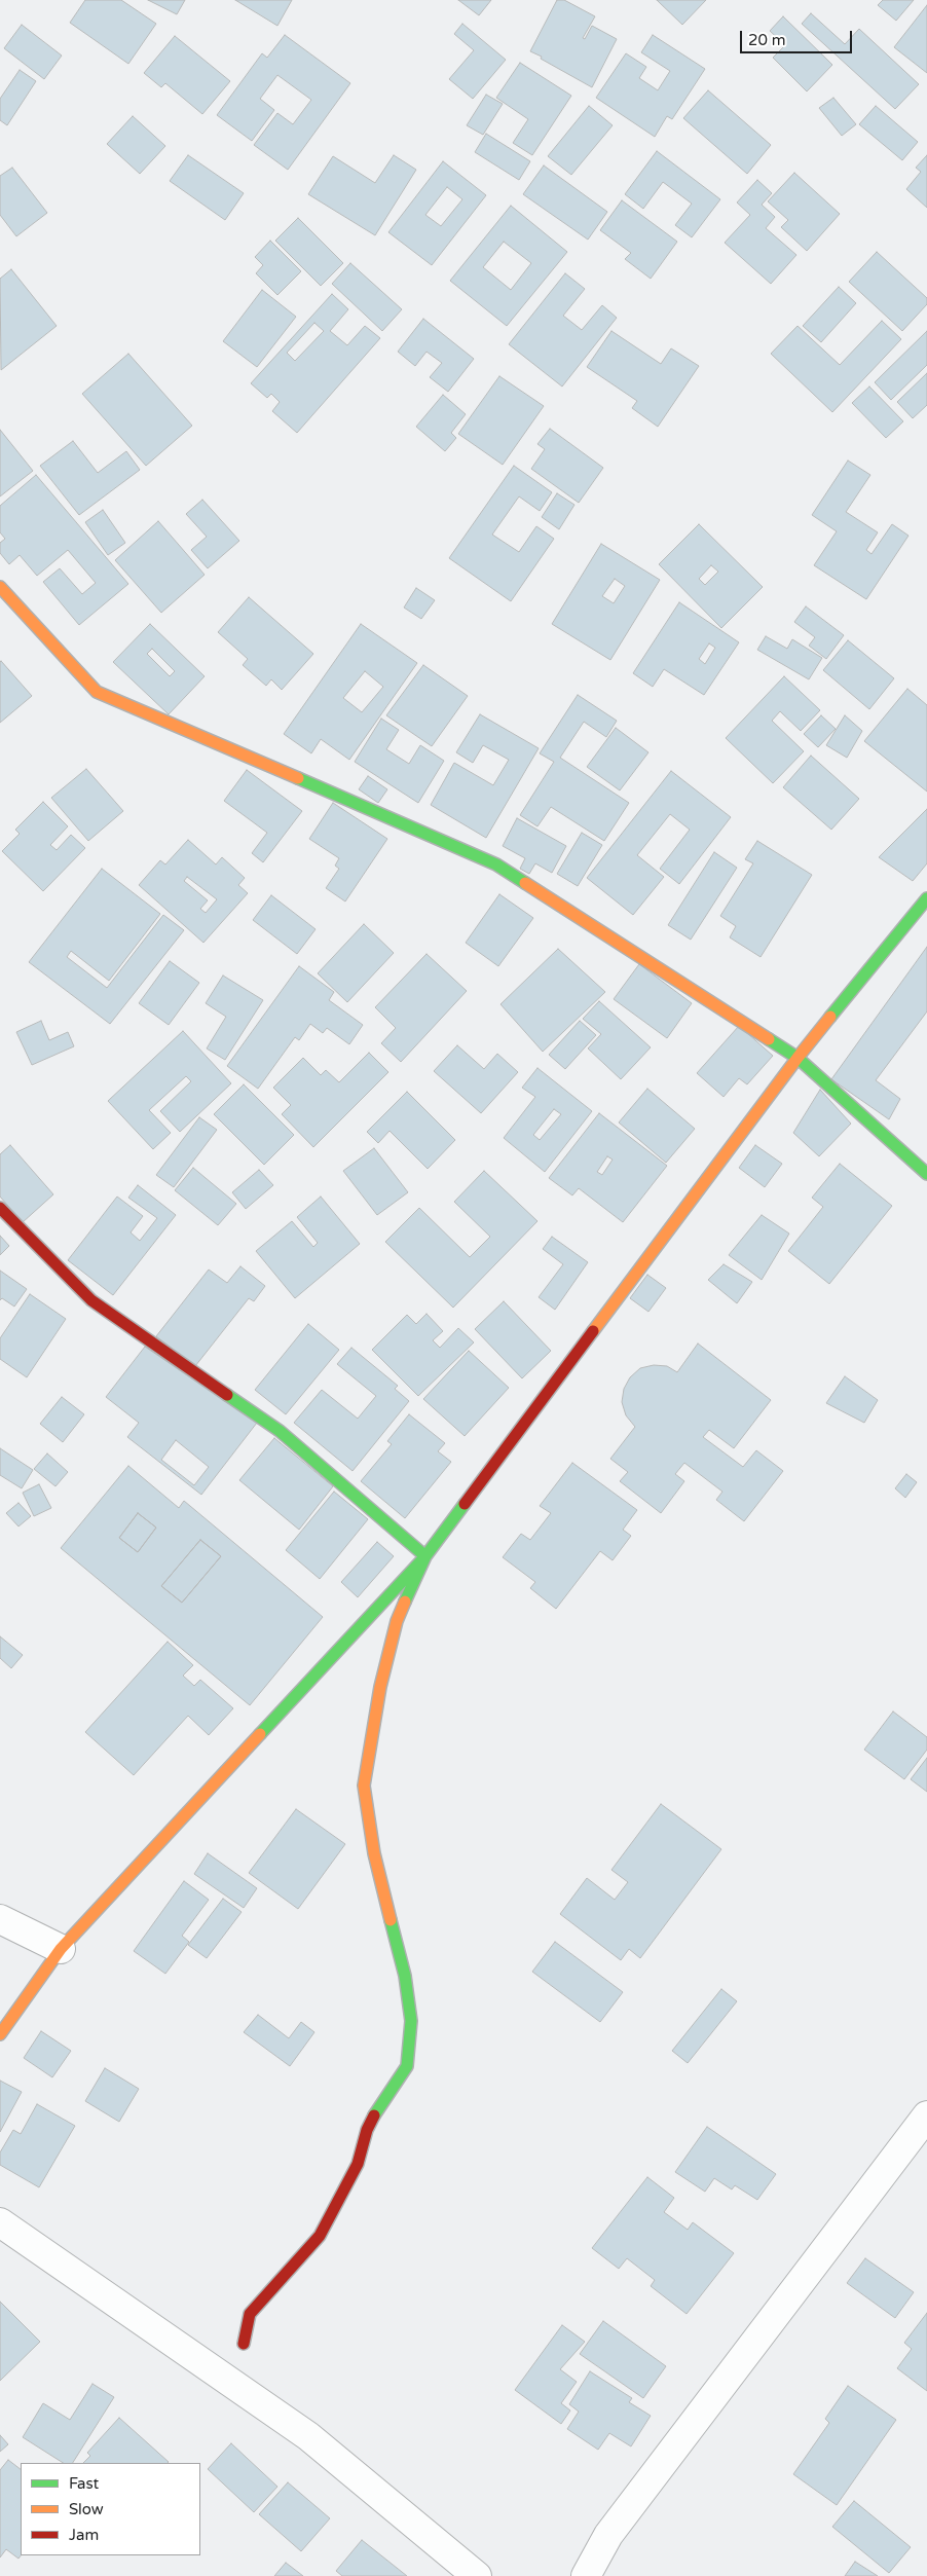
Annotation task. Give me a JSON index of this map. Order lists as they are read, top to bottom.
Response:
{
  "legend": ["Fast", "Slow", "Jam"],
  "scale_bar": "20 m"
}
